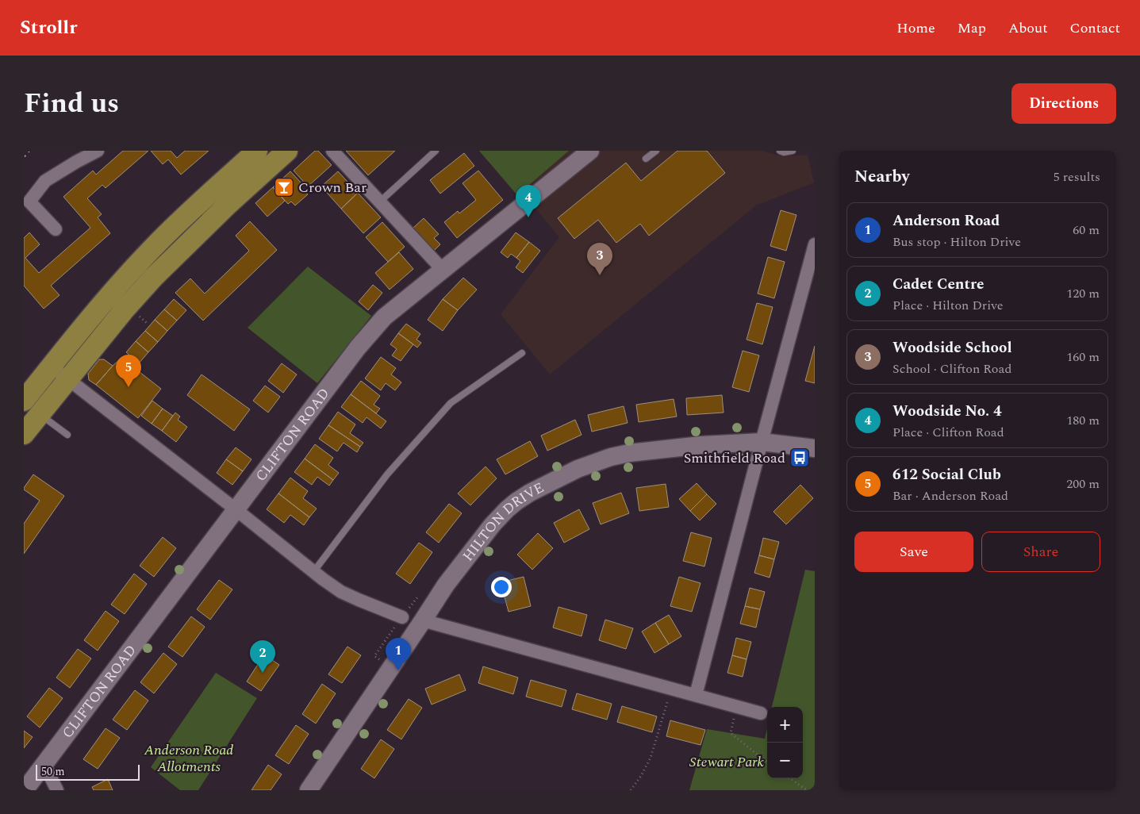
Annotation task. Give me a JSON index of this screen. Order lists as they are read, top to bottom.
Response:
{
  "streets": {
    "street": ["CLIFTON ROAD", "HILTON DRIVE"]
  },
  "parks": ["Anderson Road Allotments", "Stewart Park"],
  "places": {
    "bar": ["Crown Bar"],
    "bus stop": ["Smithfield Road"]
  },
  "scale_bar": "50 m",
  "page": {
    "header": "Strollr",
    "nav": [
      "Home",
      "Map",
      "About",
      "Contact"
    ],
    "title": "Find us",
    "buttons": [
      "Directions",
      ["Save", "Share"]
    ],
    "heading": ["Nearby", "5 results"],
    "pins": [
      "4",
      "3",
      "5",
      "1",
      "2"
    ],
    "list": [
      {
        "mark": "1",
        "name": "Anderson Road",
        "note": "Bus stop · Hilton Drive",
        "value": "60 m"
      },
      {
        "mark": "2",
        "name": "Cadet Centre",
        "note": "Place · Hilton Drive",
        "value": "120 m"
      },
      {
        "mark": "3",
        "name": "Woodside School",
        "note": "School · Clifton Road",
        "value": "160 m"
      },
      {
        "mark": "4",
        "name": "Woodside No. 4",
        "note": "Place · Clifton Road",
        "value": "180 m"
      },
      {
        "mark": "5",
        "name": "612 Social Club",
        "note": "Bar · Anderson Road",
        "value": "200 m"
      }
    ],
    "map_buttons": ["+", "−"],
    "scale": "50 m"
  }
}
